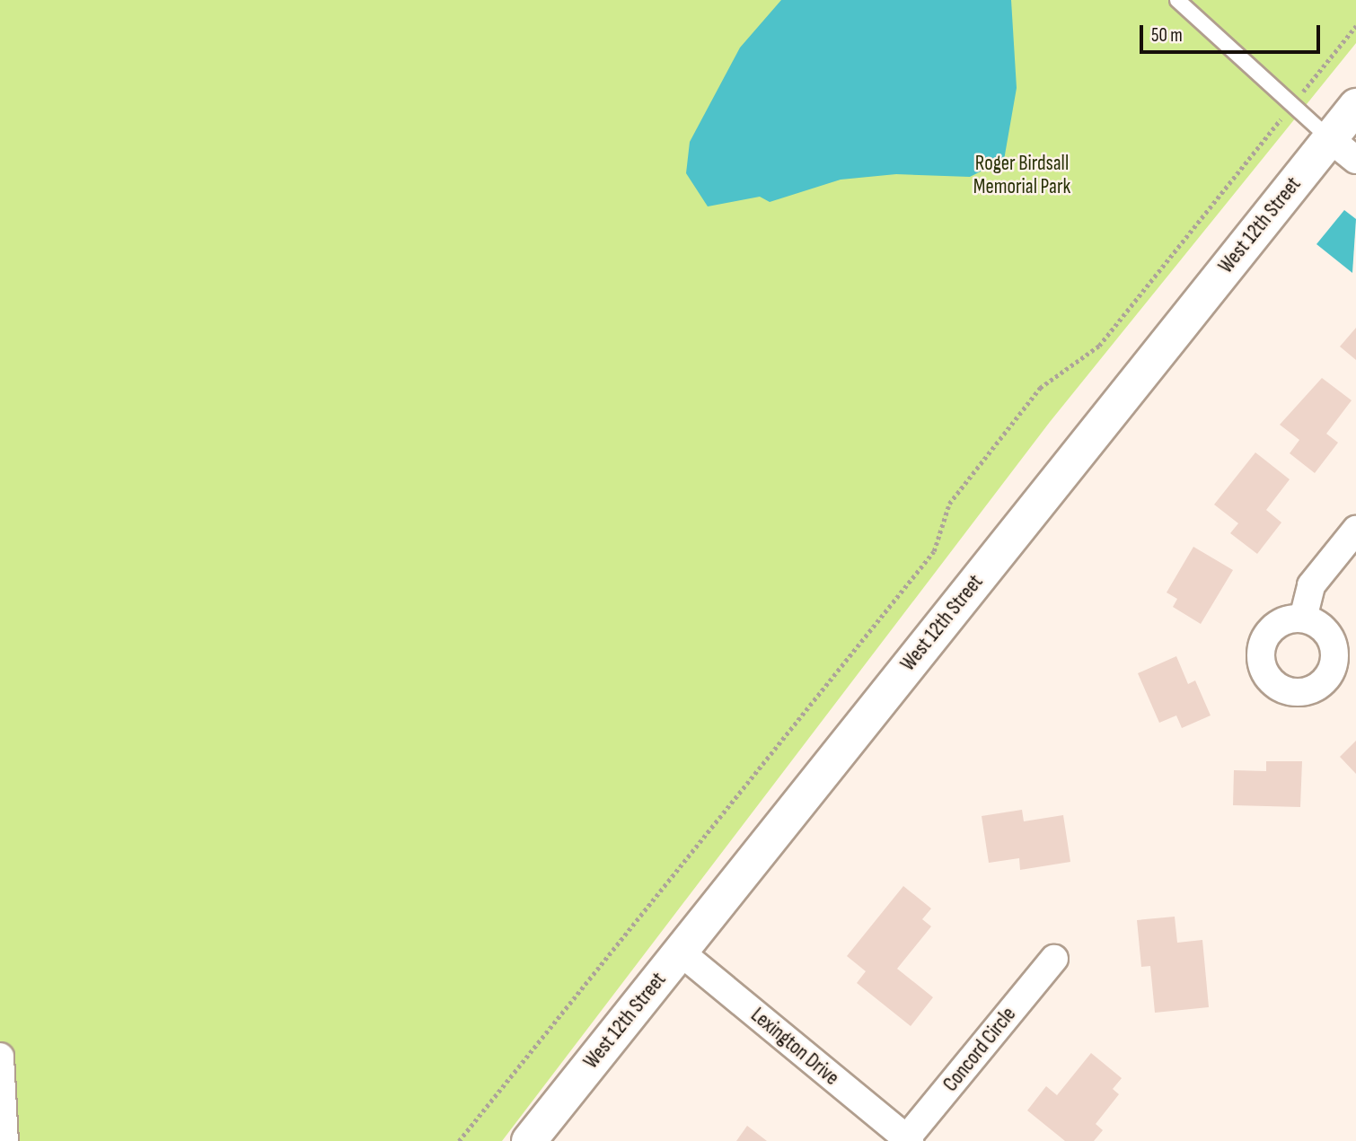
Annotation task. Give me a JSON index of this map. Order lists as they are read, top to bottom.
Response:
{
  "streets": {
    "main road": ["West 12th Street"],
    "street": ["Lexington Drive", "Concord Circle"]
  },
  "crossings": [
    ["West 12th Street", "Lexington Drive"],
    ["Lexington Drive", "Concord Circle"]
  ],
  "parks": ["Roger Birdsall Memorial Park"],
  "scale_bar": "50 m"
}
